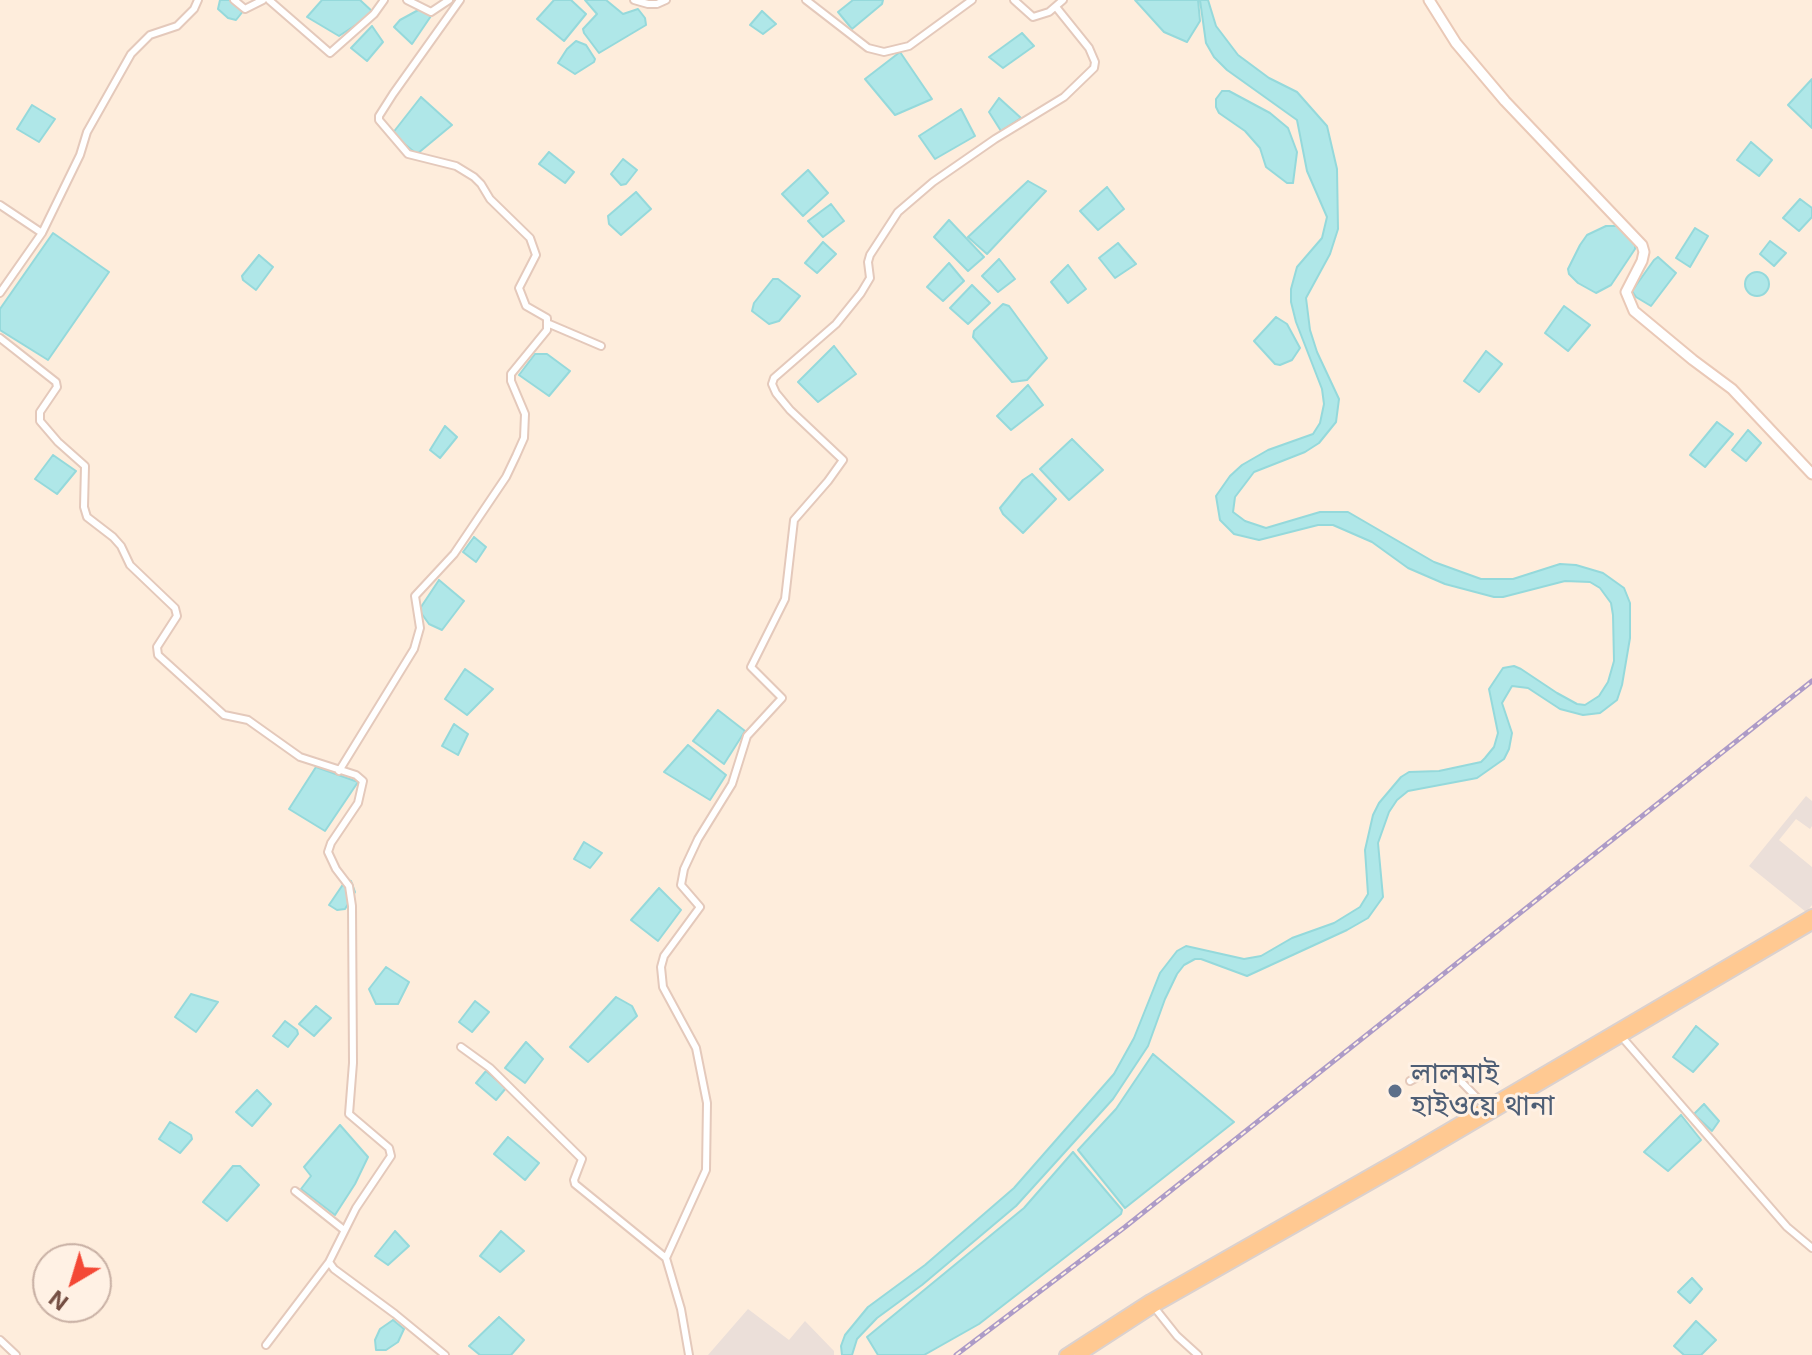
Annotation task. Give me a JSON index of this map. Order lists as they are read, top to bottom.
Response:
{
  "places": ["লালমাই হাইওয়ে থানা"],
  "north": "bottom left"
}
